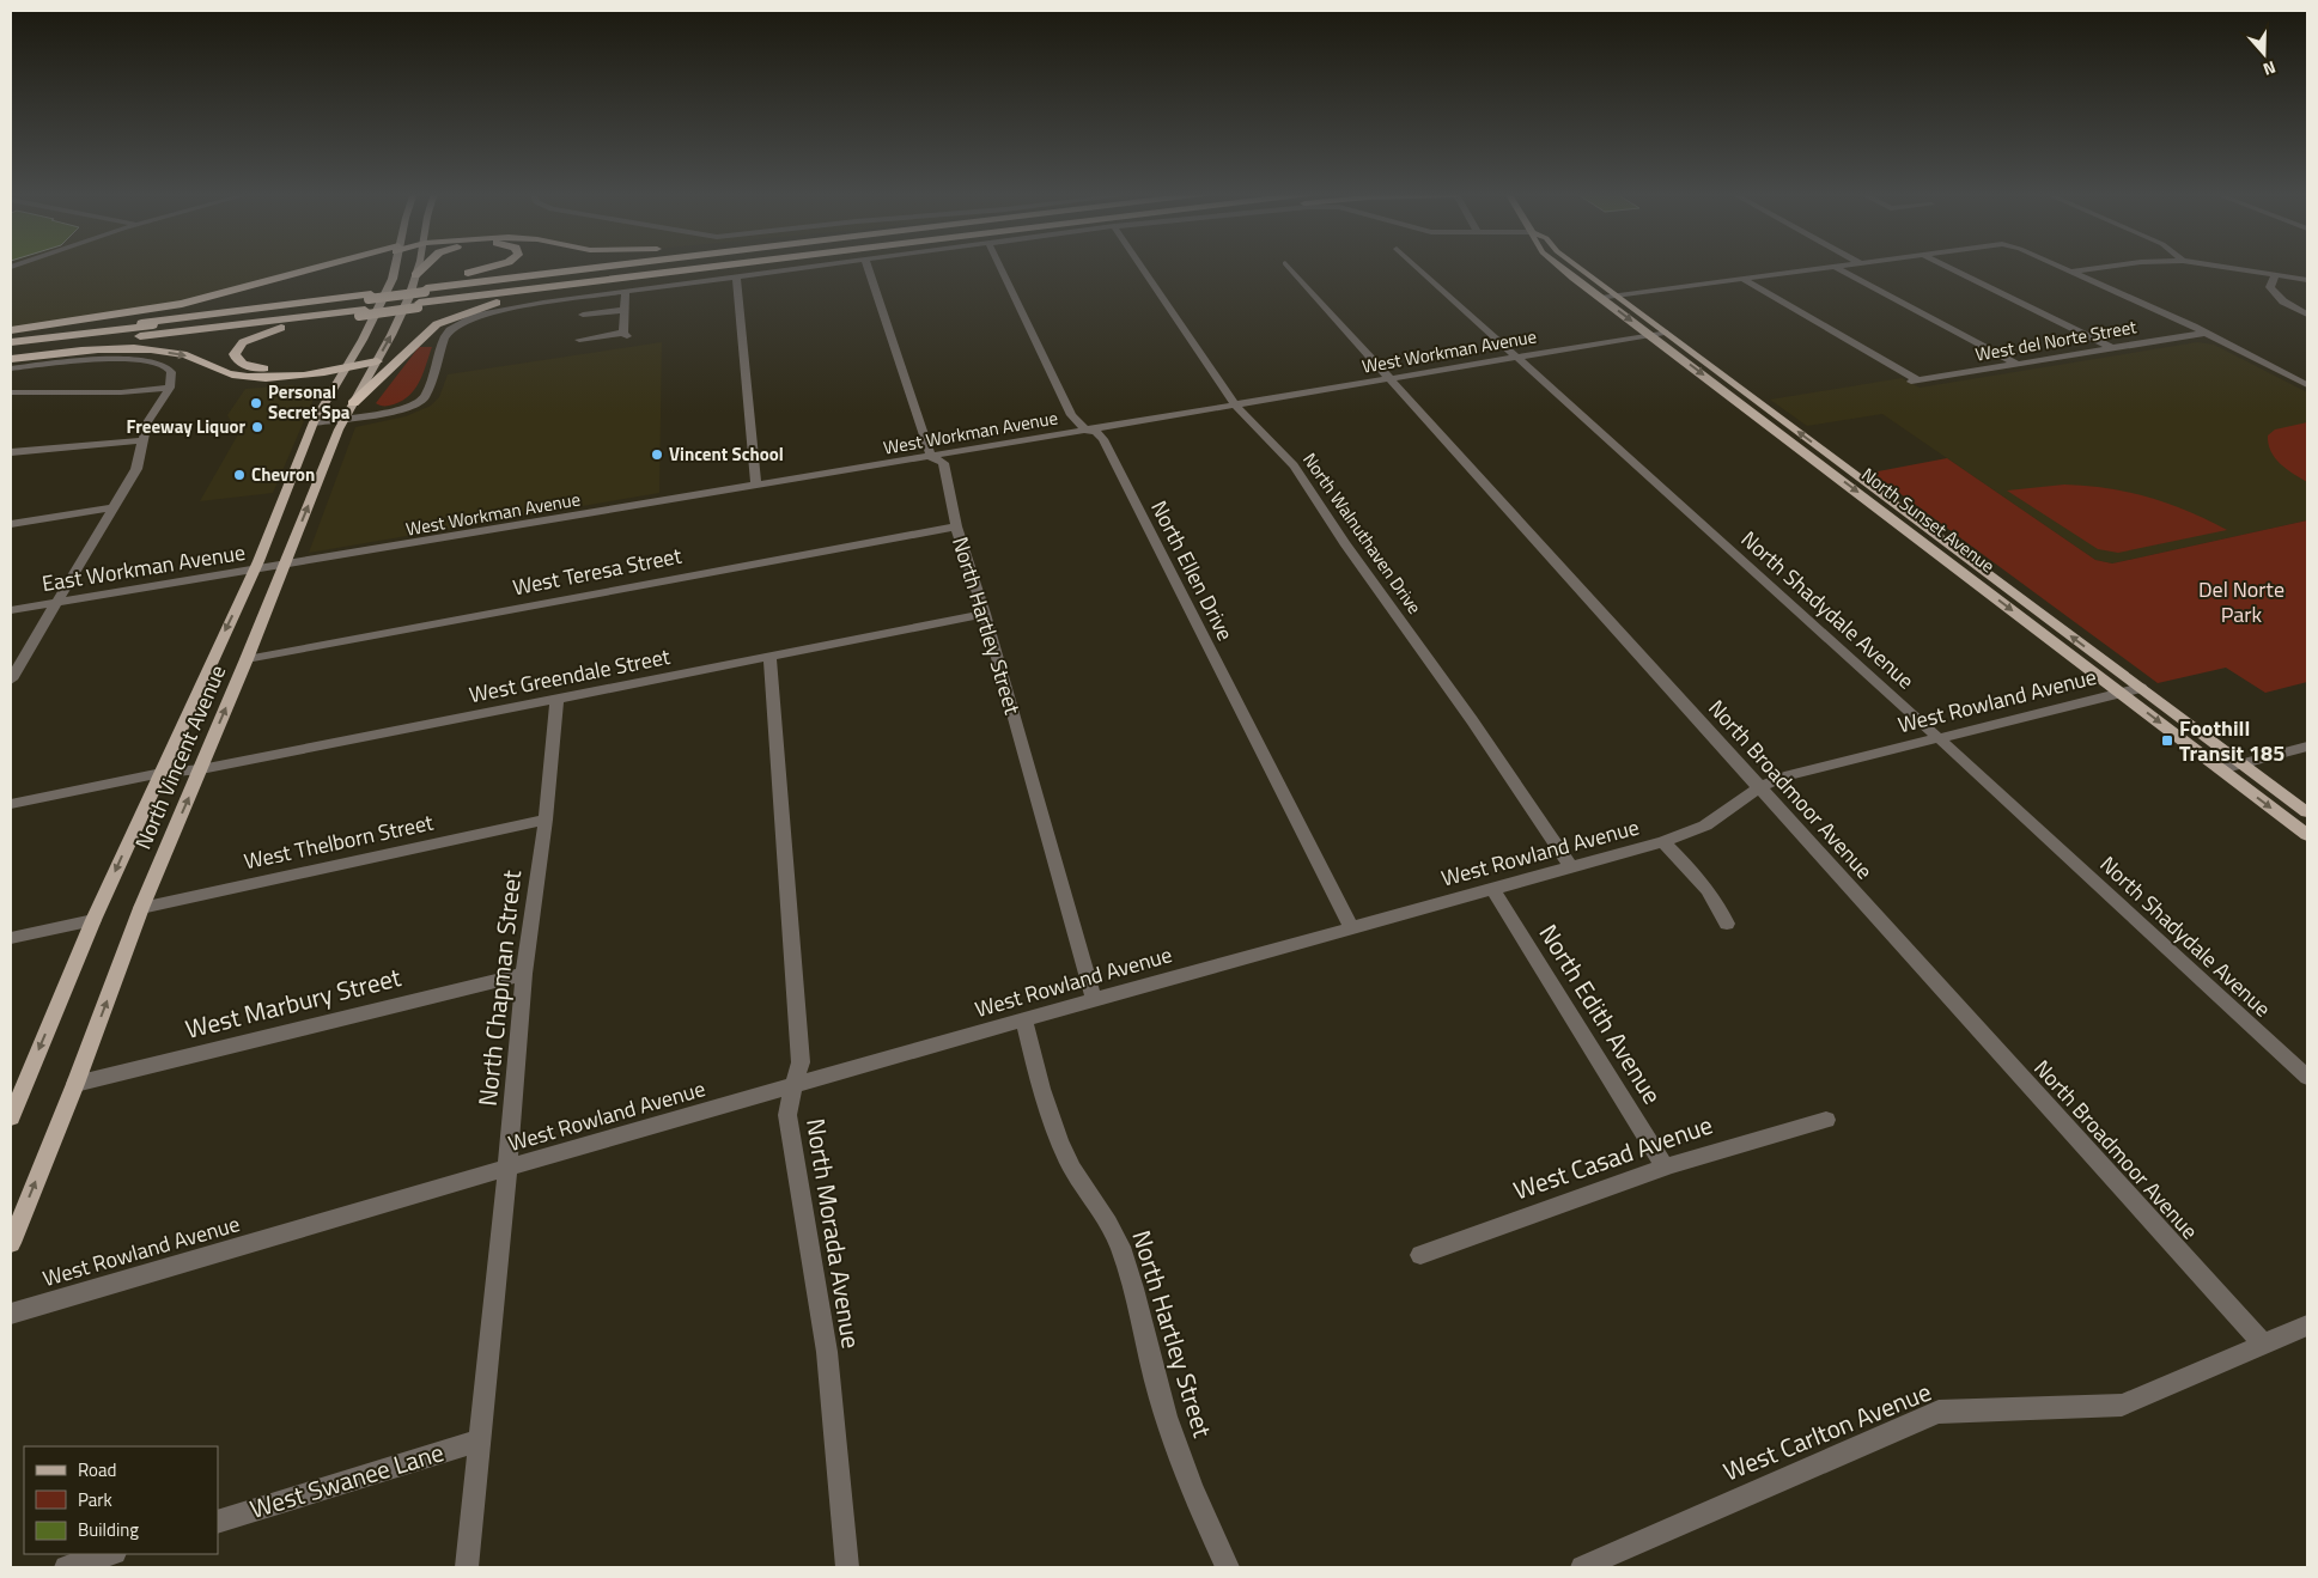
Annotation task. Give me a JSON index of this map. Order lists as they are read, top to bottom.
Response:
{
  "streets": {
    "main road": ["North Sunset Avenue", "North Vincent Avenue"],
    "street": [
      "West del Norte Street",
      "West Workman Avenue",
      "North Walnuthaven Drive",
      "East Workman Avenue",
      "North Ellen Drive",
      "West Teresa Street",
      "North Shadydale Avenue",
      "North Hartley Street",
      "West Greendale Street",
      "West Rowland Avenue",
      "North Broadmoor Avenue",
      "West Thelborn Street",
      "North Chapman Street",
      "West Marbury Street",
      "North Edith Avenue",
      "West Casad Avenue",
      "North Morada Avenue",
      "West Carlton Avenue",
      "West Swanee Lane"
    ]
  },
  "crossings": [
    ["West Workman Avenue", "North Sunset Avenue"],
    ["West Workman Avenue", "North Walnuthaven Drive"],
    ["West Workman Avenue", "East Workman Avenue"],
    ["West Workman Avenue", "North Ellen Drive"],
    ["West Workman Avenue", "North Shadydale Avenue"],
    ["West Workman Avenue", "North Hartley Street"],
    ["West Workman Avenue", "North Vincent Avenue"],
    ["West Workman Avenue", "North Broadmoor Avenue"],
    ["North Sunset Avenue", "West Rowland Avenue"],
    ["North Walnuthaven Drive", "West Rowland Avenue"],
    ["East Workman Avenue", "North Vincent Avenue"],
    ["North Ellen Drive", "West Rowland Avenue"],
    ["West Teresa Street", "North Hartley Street"],
    ["West Teresa Street", "North Vincent Avenue"],
    ["North Shadydale Avenue", "West Rowland Avenue"],
    ["North Hartley Street", "West Greendale Street"],
    ["North Hartley Street", "West Rowland Avenue"],
    ["West Greendale Street", "North Vincent Avenue"],
    ["West Greendale Street", "North Chapman Street"],
    ["West Greendale Street", "North Morada Avenue"],
    ["West Rowland Avenue", "North Broadmoor Avenue"],
    ["West Rowland Avenue", "North Chapman Street"],
    ["West Rowland Avenue", "North Edith Avenue"],
    ["West Rowland Avenue", "North Morada Avenue"],
    ["North Vincent Avenue", "West Thelborn Street"],
    ["North Vincent Avenue", "West Marbury Street"],
    ["North Broadmoor Avenue", "West Carlton Avenue"],
    ["West Thelborn Street", "North Chapman Street"],
    ["North Chapman Street", "West Marbury Street"],
    ["North Chapman Street", "West Swanee Lane"],
    ["North Edith Avenue", "West Casad Avenue"]
  ],
  "parks": ["Del Norte Park"],
  "places": {
    "other": [
      "Personal Secret Spa",
      "Freeway Liquor",
      "Vincent School",
      "Chevron"
    ],
    "transit": ["Foothill Transit 185"]
  },
  "legend": ["Road", "Park", "Building"],
  "north": "bottom"
}
